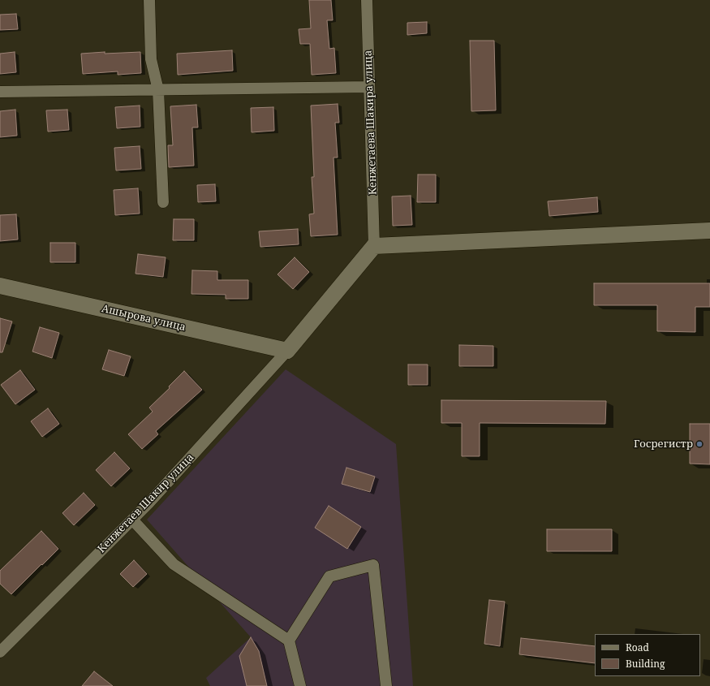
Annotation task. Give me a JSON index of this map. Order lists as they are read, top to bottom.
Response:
{
  "streets": {
    "street": ["Кенжетаева Шакира улица", "Ашырова улица", "Кенжетаев Шакир улица"]
  },
  "crossings": [
    ["Ашырова улица", "Кенжетаев Шакир улица"]
  ],
  "places": ["Госрегистр"],
  "legend": ["Road", "Building"]
}
